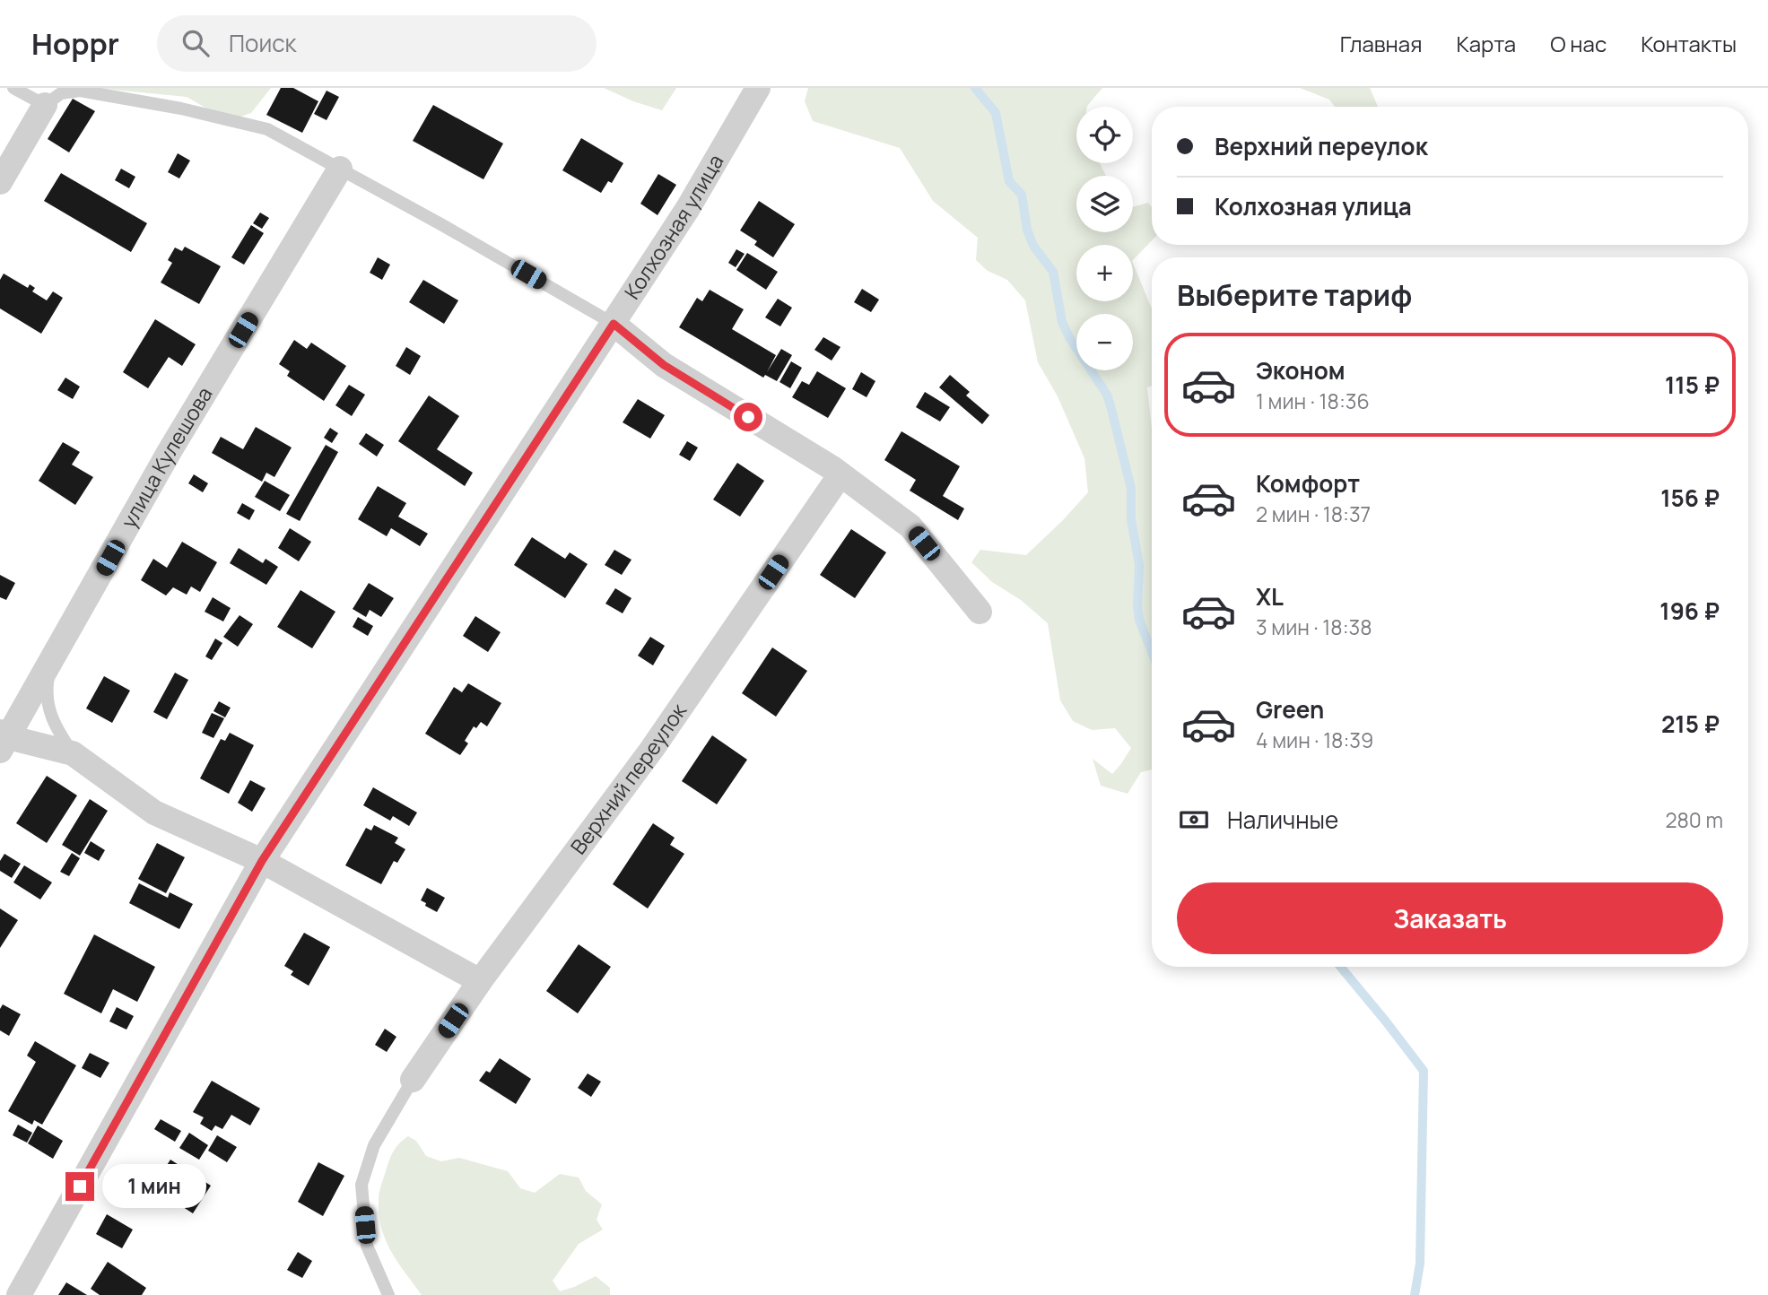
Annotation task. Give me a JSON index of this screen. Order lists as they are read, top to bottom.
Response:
{
  "streets": {
    "street": ["Колхозная улица", "улица Кулешова", "Верхний переулок"]
  },
  "page": {
    "header": "Hoppr",
    "search": "Поиск",
    "nav": [
      "Главная",
      "Карта",
      "О нас",
      "Контакты"
    ],
    "map_buttons": ["+", "−"],
    "banner": ["Верхний переулок", "Колхозная улица"],
    "heading": "Выберите тариф",
    "list": [
      {
        "name": "Эконом",
        "note": "1 мин · 18:36",
        "value": "115 ₽"
      },
      {
        "name": "Комфорт",
        "note": "2 мин · 18:37",
        "value": "156 ₽"
      },
      {
        "name": "XL",
        "note": "3 мин · 18:38",
        "value": "196 ₽"
      },
      {
        "name": "Green",
        "note": "4 мин · 18:39",
        "value": "215 ₽"
      }
    ],
    "pay": ["Наличные", "280 m"],
    "buttons": "Заказать",
    "bubble": "1 мин"
  }
}
